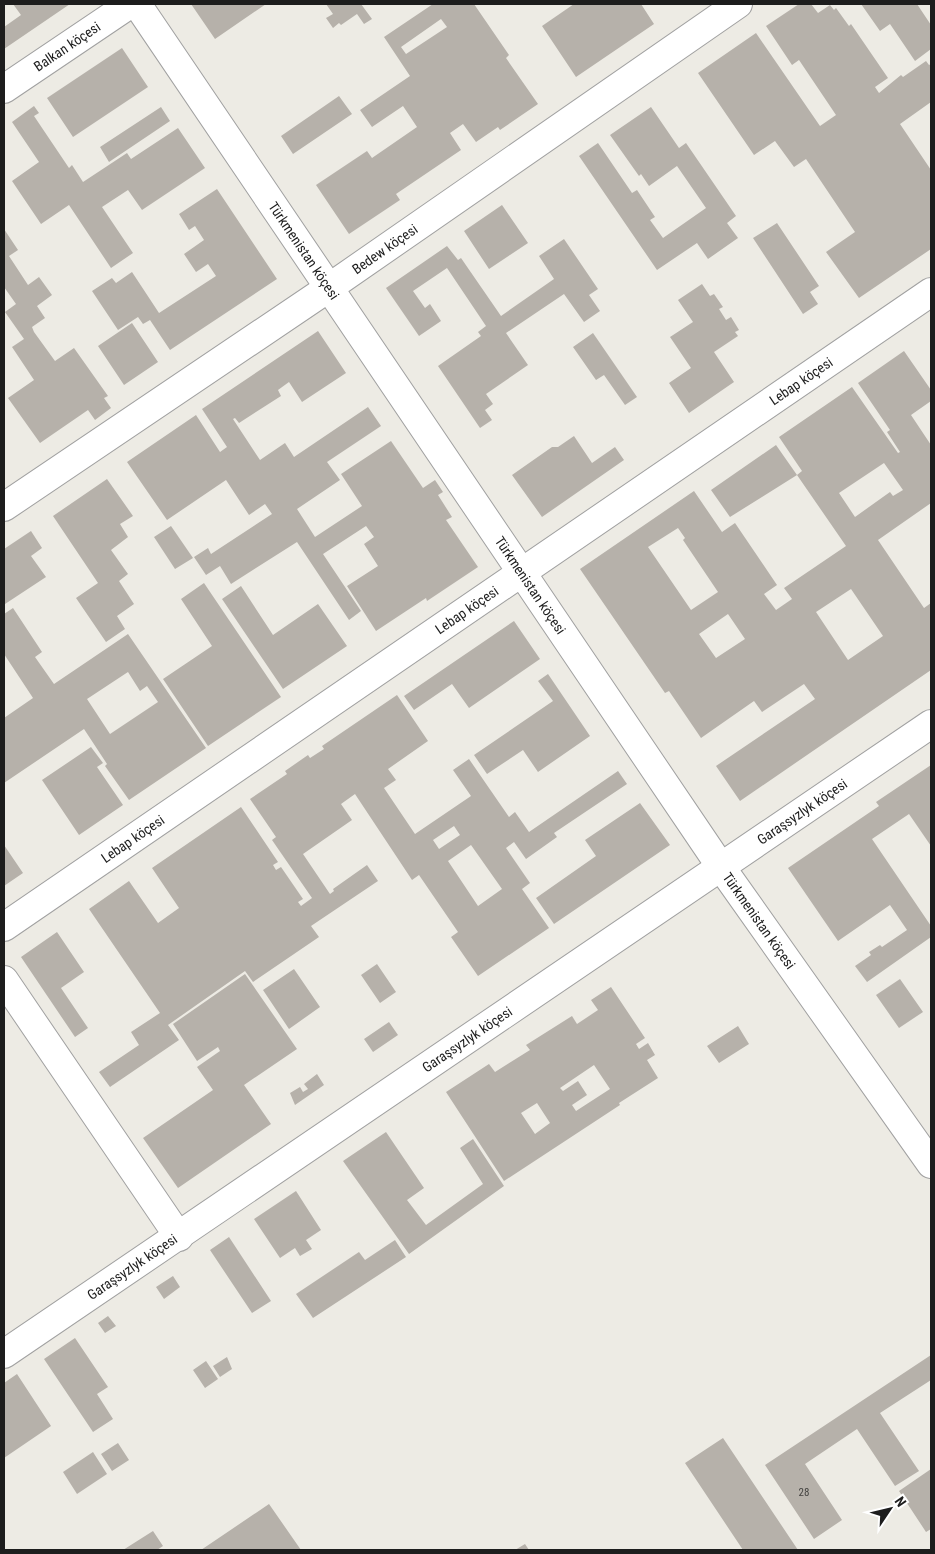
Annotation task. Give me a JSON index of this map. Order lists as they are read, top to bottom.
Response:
{
  "streets": {
    "street": [
      "Balkan köçesi",
      "Bedew köçesi",
      "Türkmenistan köçesi",
      "Lebap köçesi",
      "Garaşsyzlyk köçesi"
    ]
  },
  "crossings": [
    ["Bedew köçesi", "Türkmenistan köçesi"],
    ["Türkmenistan köçesi", "Lebap köçesi"],
    ["Türkmenistan köçesi", "Garaşsyzlyk köçesi"]
  ],
  "house_numbers": ["28"],
  "north": "top right"
}
